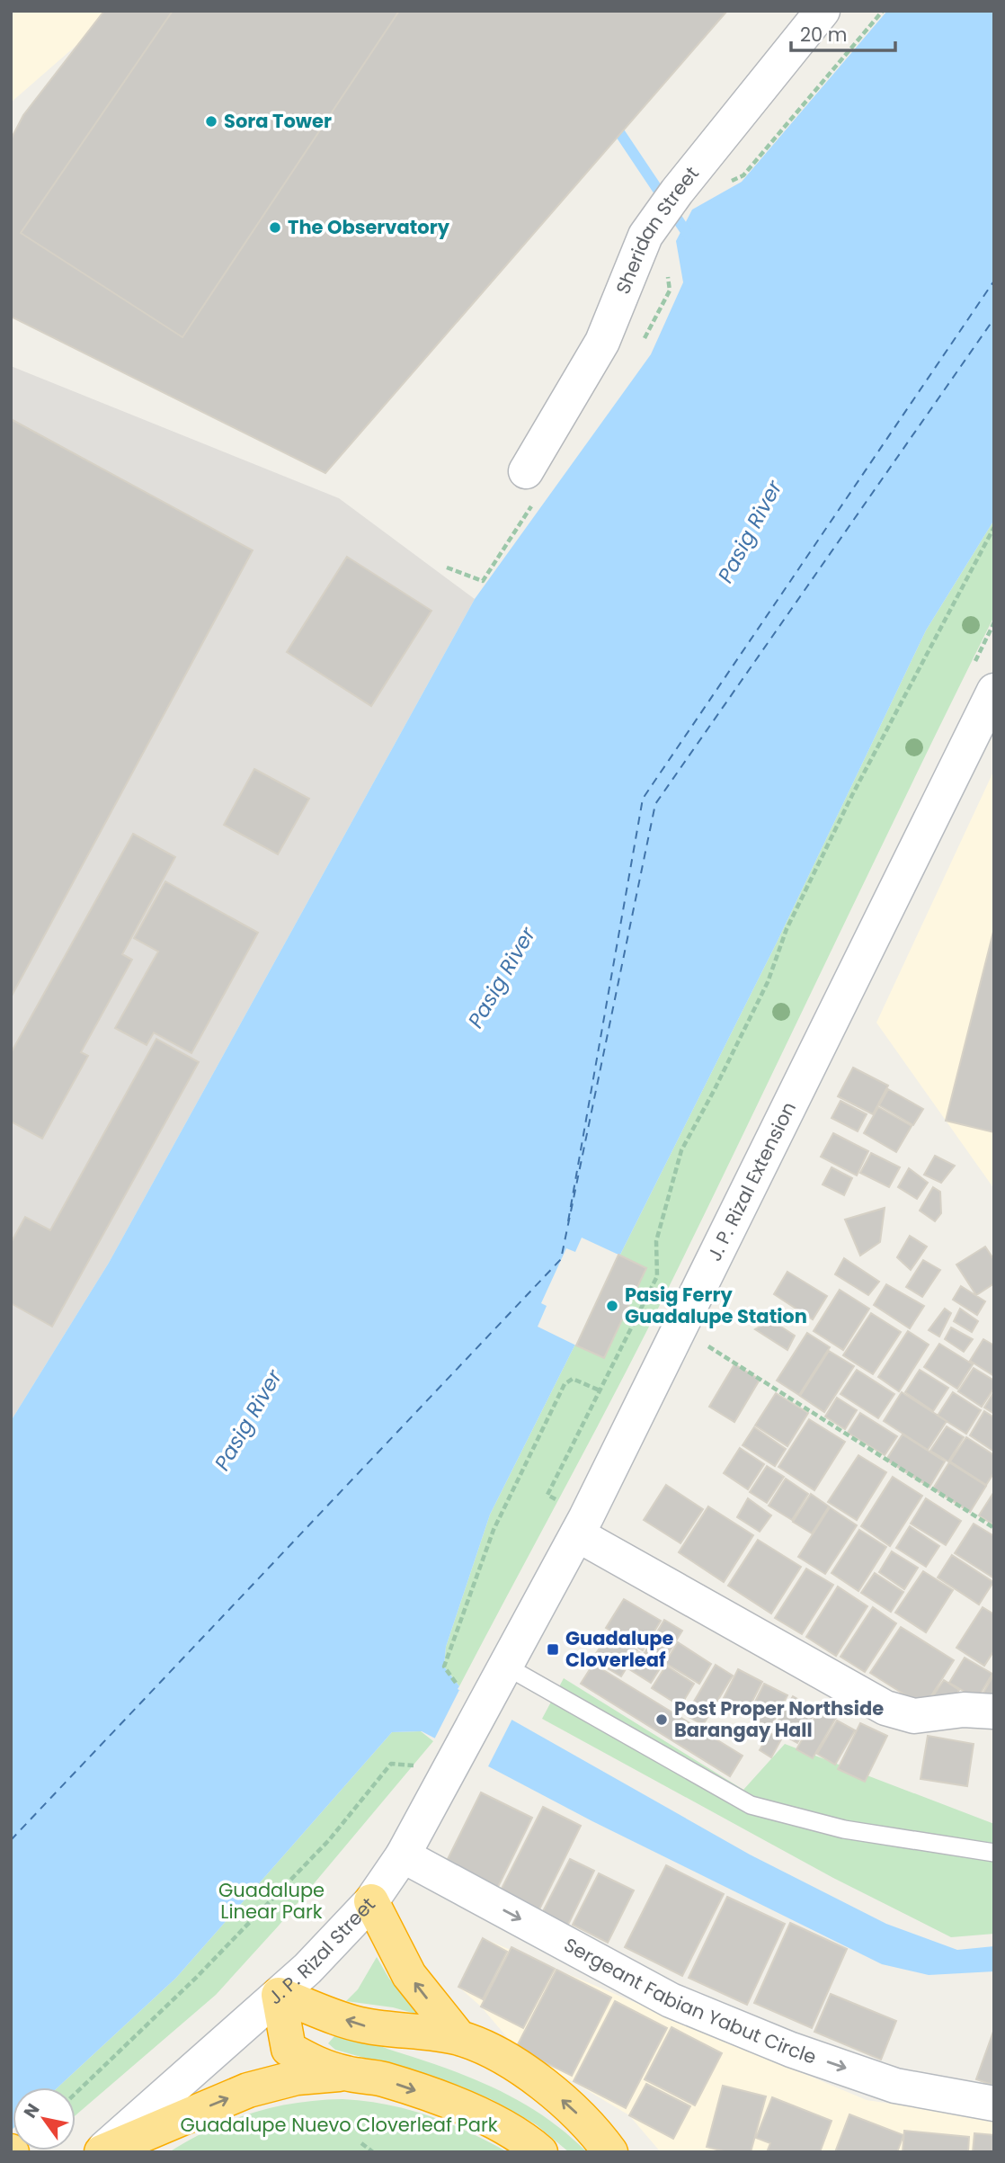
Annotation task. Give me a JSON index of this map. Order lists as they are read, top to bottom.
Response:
{
  "streets": {
    "main road": [
      "Sheridan Street",
      "J. P. Rizal Extension",
      "J. P. Rizal Street",
      "Sergeant Fabian Yabut Circle"
    ]
  },
  "crossings": [
    ["J. P. Rizal Extension", "J. P. Rizal Street"],
    ["J. P. Rizal Street", "Sergeant Fabian Yabut Circle"]
  ],
  "one_way": ["Sergeant Fabian Yabut Circle"],
  "water": ["Pasig River"],
  "parks": ["Guadalupe Linear Park", "Guadalupe Nuevo Cloverleaf Park"],
  "places": {
    "other": [
      "Sora Tower",
      "The Observatory",
      "Pasig Ferry Guadalupe Station",
      "Post Proper Northside Barangay Hall"
    ],
    "transit": ["Guadalupe Cloverleaf"]
  },
  "scale_bar": "20 m",
  "north": "top left"
}
